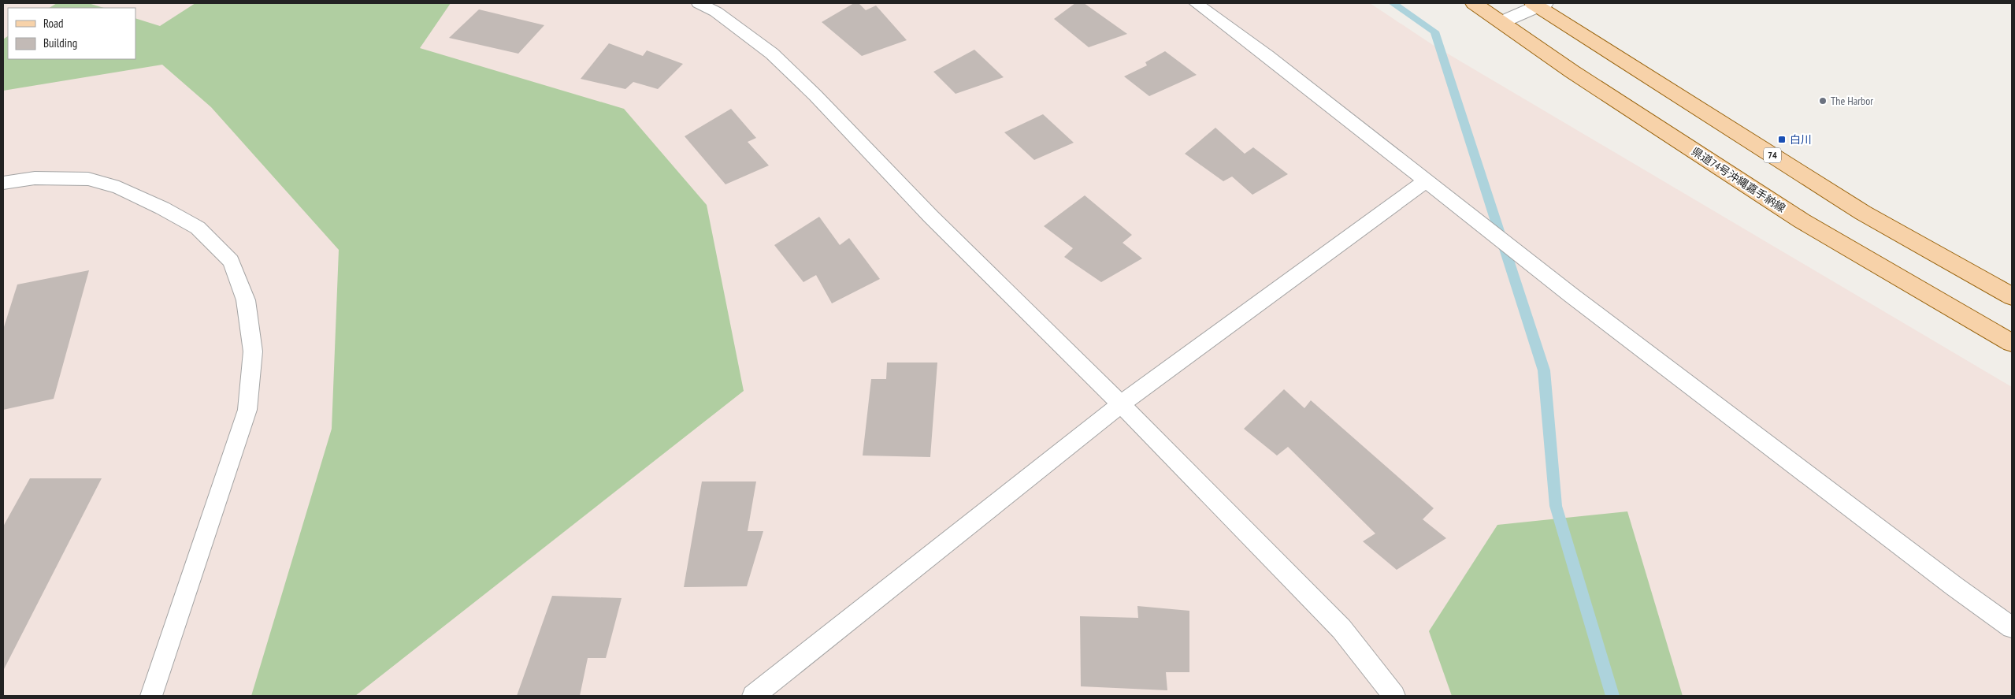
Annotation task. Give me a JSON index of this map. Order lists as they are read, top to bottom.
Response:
{
  "streets": {
    "main road": ["74", "県道74号沖縄嘉手納線"]
  },
  "places": {
    "other": ["The Harbor"],
    "transit": ["白川"]
  },
  "legend": ["Road", "Building"]
}
